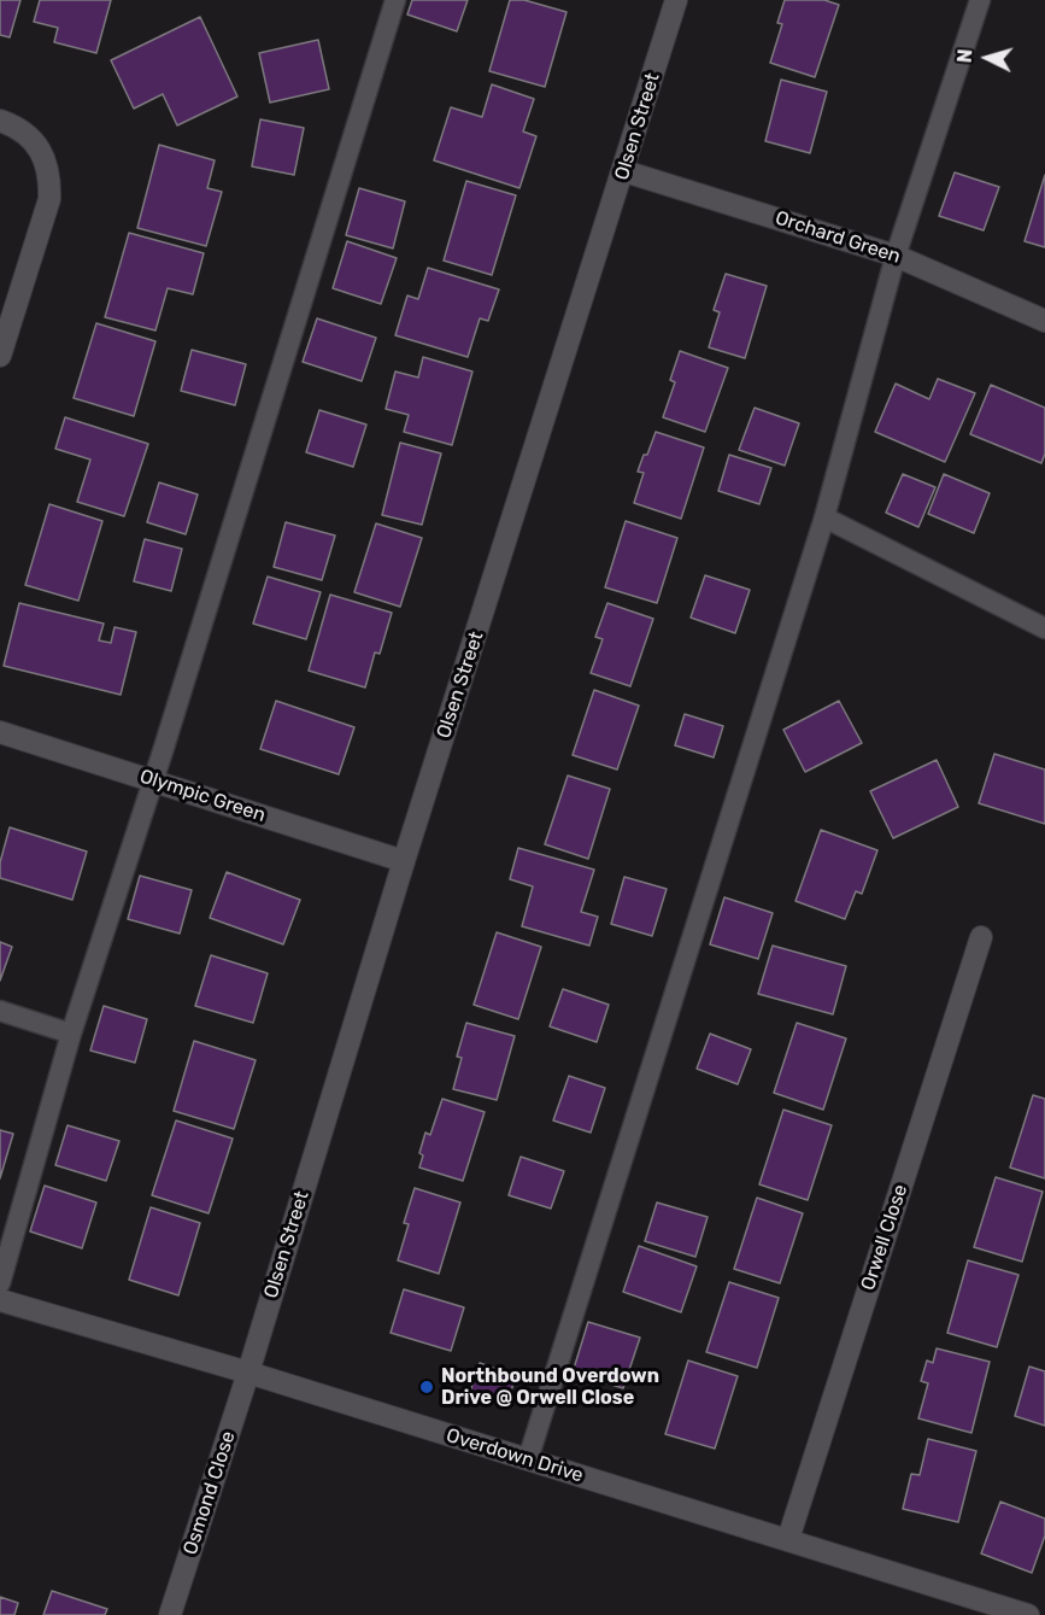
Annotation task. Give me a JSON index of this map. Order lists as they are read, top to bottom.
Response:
{
  "streets": {
    "street": [
      "Olsen Street",
      "Orchard Green",
      "Olympic Green",
      "Orwell Close",
      "Overdown Drive",
      "Osmond Close"
    ]
  },
  "crossings": [
    ["Olsen Street", "Orchard Green"],
    ["Olsen Street", "Olympic Green"],
    ["Olsen Street", "Overdown Drive"],
    ["Olsen Street", "Osmond Close"],
    ["Orwell Close", "Overdown Drive"],
    ["Overdown Drive", "Osmond Close"]
  ],
  "places": ["Northbound Overdown Drive @ Orwell Close"],
  "north": "left"
}
